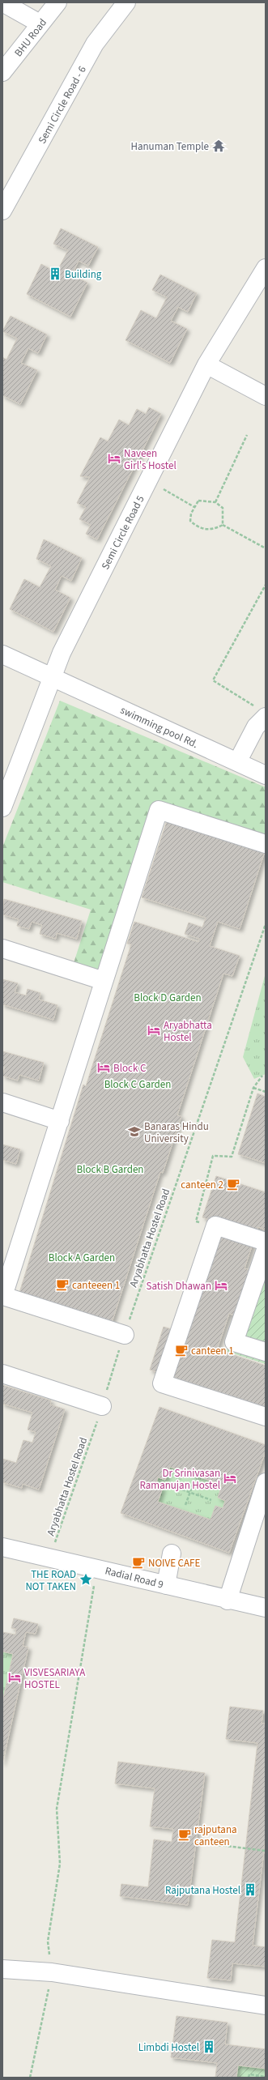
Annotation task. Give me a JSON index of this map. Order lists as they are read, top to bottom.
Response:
{
  "streets": {
    "street": [
      "BHU Road",
      "Semi Circle Road - 6",
      "Semi Circle Road 5",
      "swimming pool Rd.",
      "Radial Road 9"
    ],
    "path": ["Aryabhatta Hostel Road"]
  },
  "crossings": [
    ["Semi Circle Road 5", "swimming pool Rd."],
    ["Aryabhatta Hostel Road", "Radial Road 9"]
  ],
  "parks": [
    "Block D Garden",
    "Block C Garden",
    "Block B Garden",
    "Block A Garden"
  ],
  "places": {
    "temple": ["Hanuman Temple"],
    "building": ["Building", "Rajputana Hostel", "Limbdi Hostel"],
    "hotel": [
      "Naveen Girl's Hostel",
      "Aryabhatta Hostel",
      "Block C",
      "Satish Dhawan",
      "Dr Srinivasan Ramanujan Hostel",
      "VISVESARIAYA HOSTEL"
    ],
    "school or university": ["Banaras Hindu University"],
    "cafe": [
      "canteen 2",
      "canteeen 1",
      "canteen 1",
      "NOIVE CAFE",
      "rajputana canteen"
    ],
    "place": ["THE ROAD NOT TAKEN"]
  }
}
